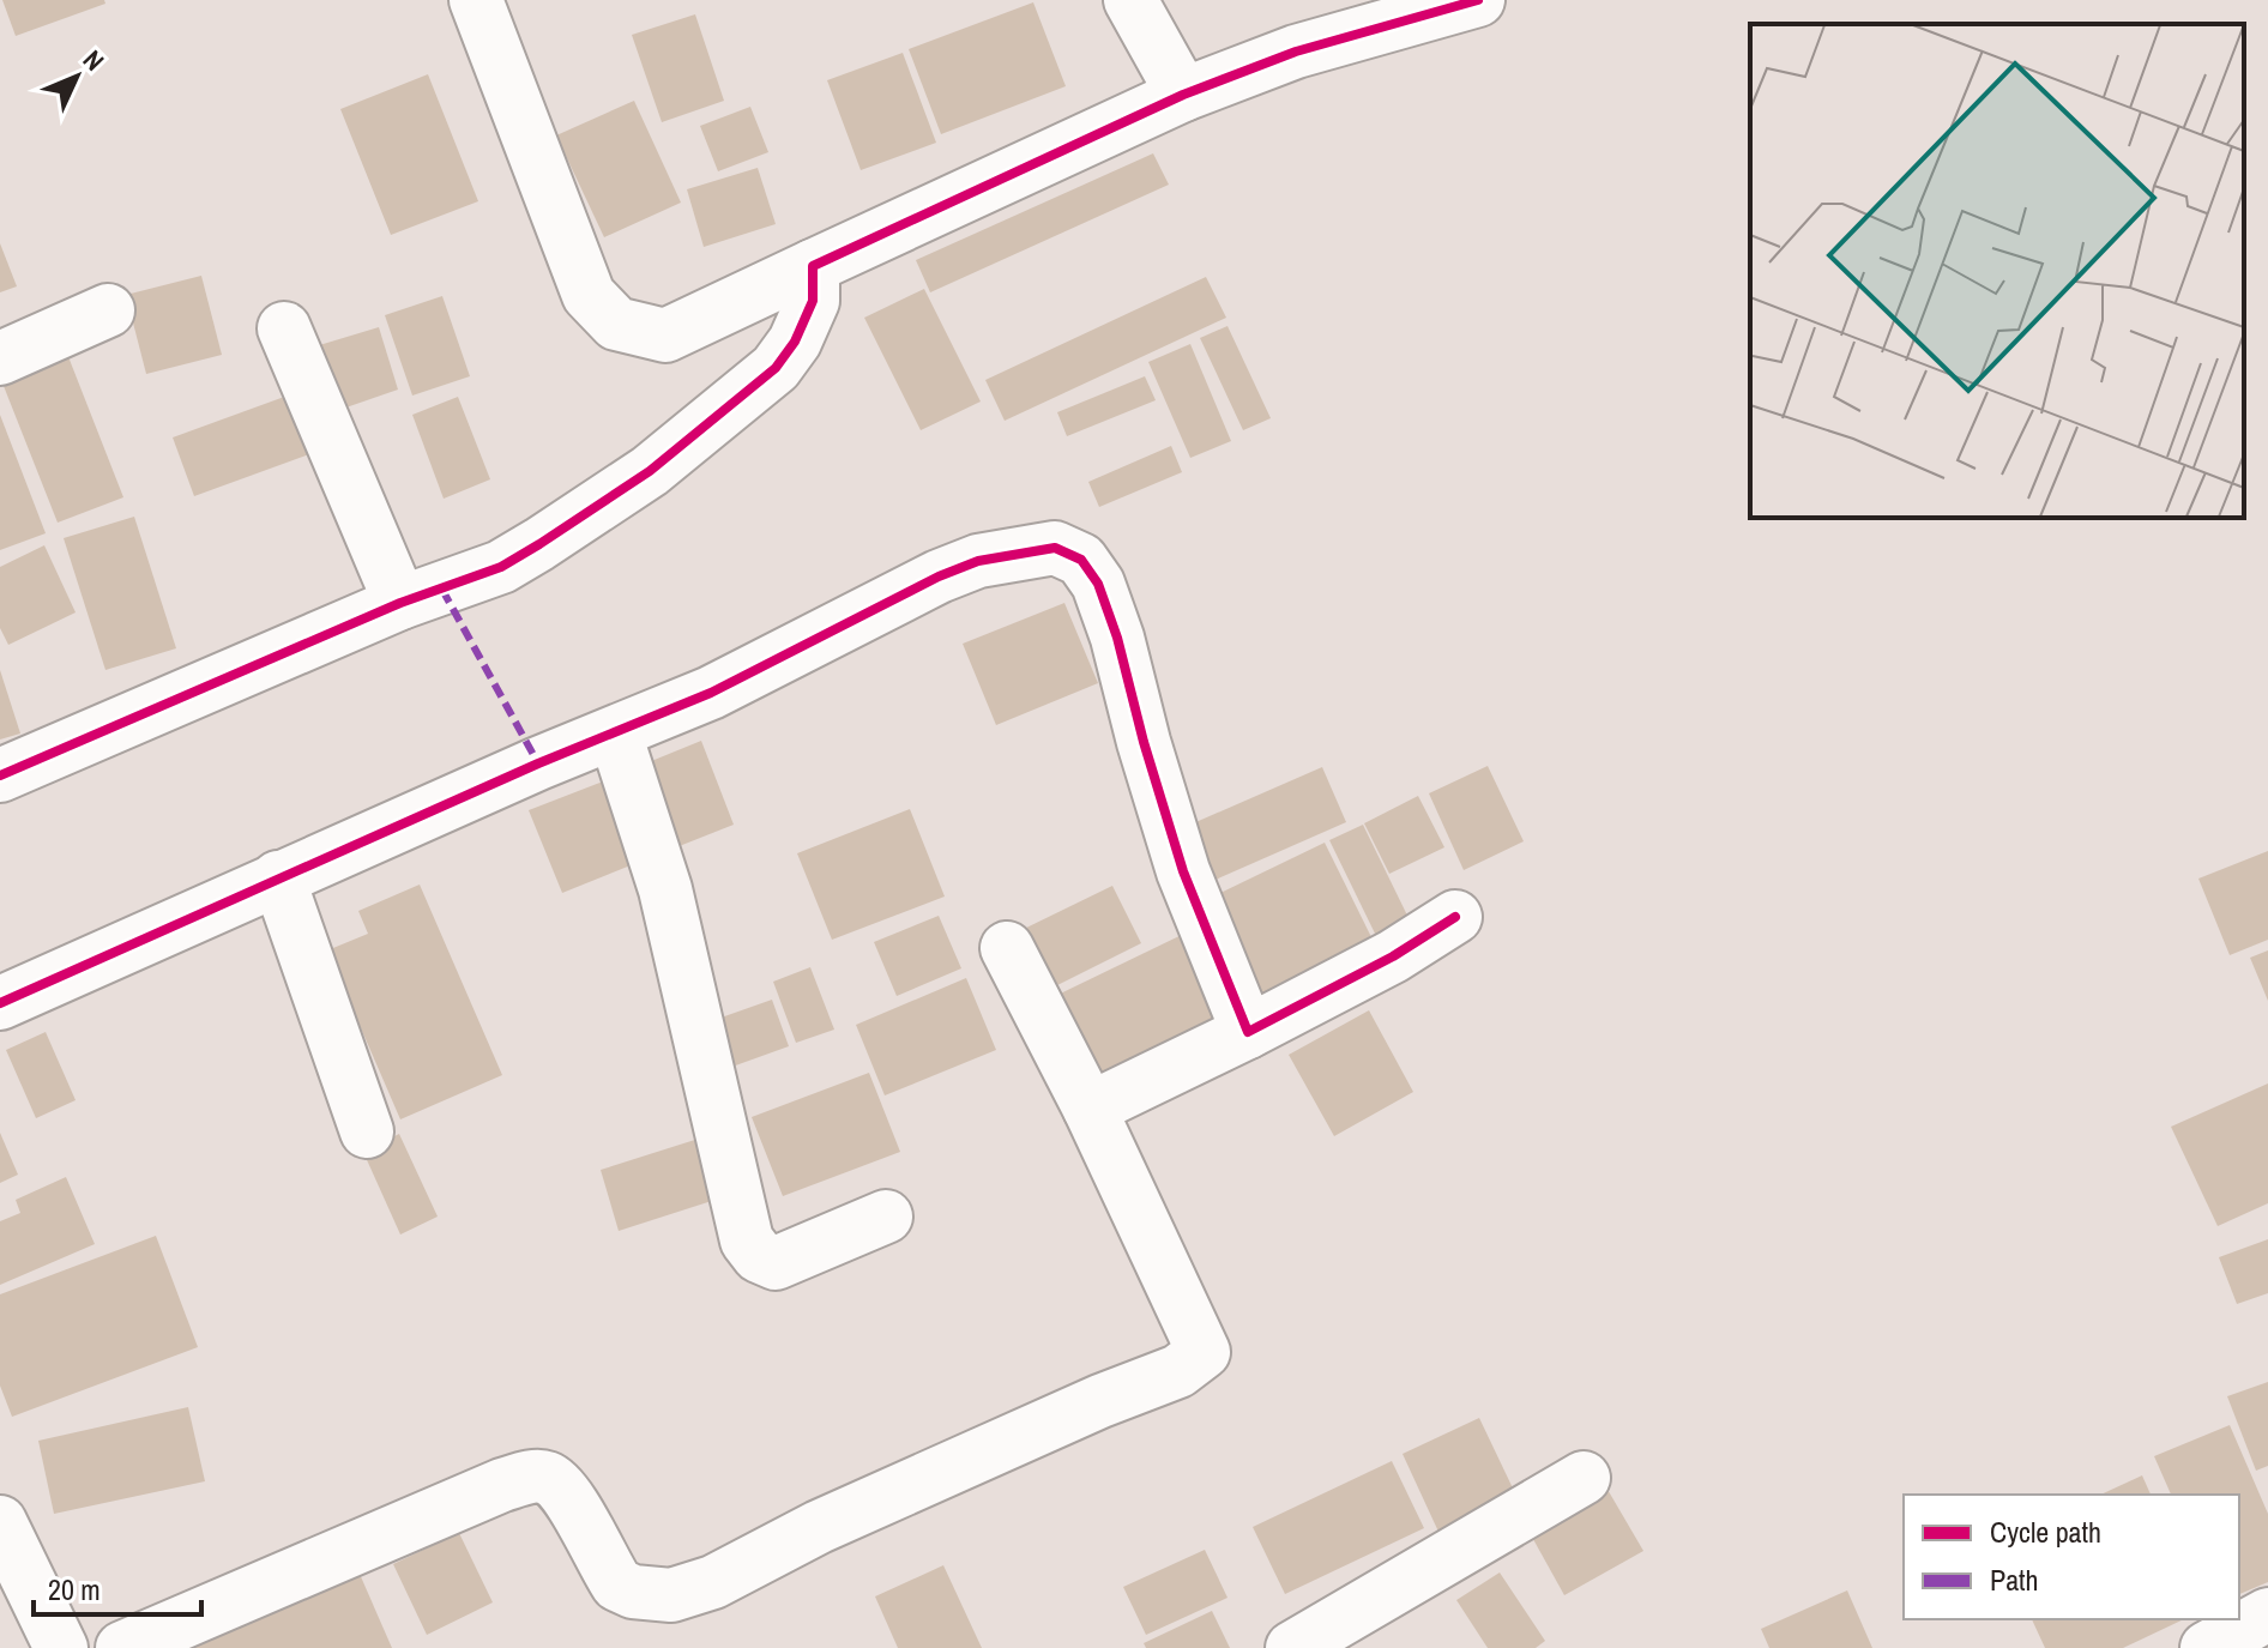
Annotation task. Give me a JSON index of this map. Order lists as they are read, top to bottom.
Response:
{
  "legend": ["Cycle path", "Path"],
  "scale_bar": "20 m",
  "north": "top right"
}
